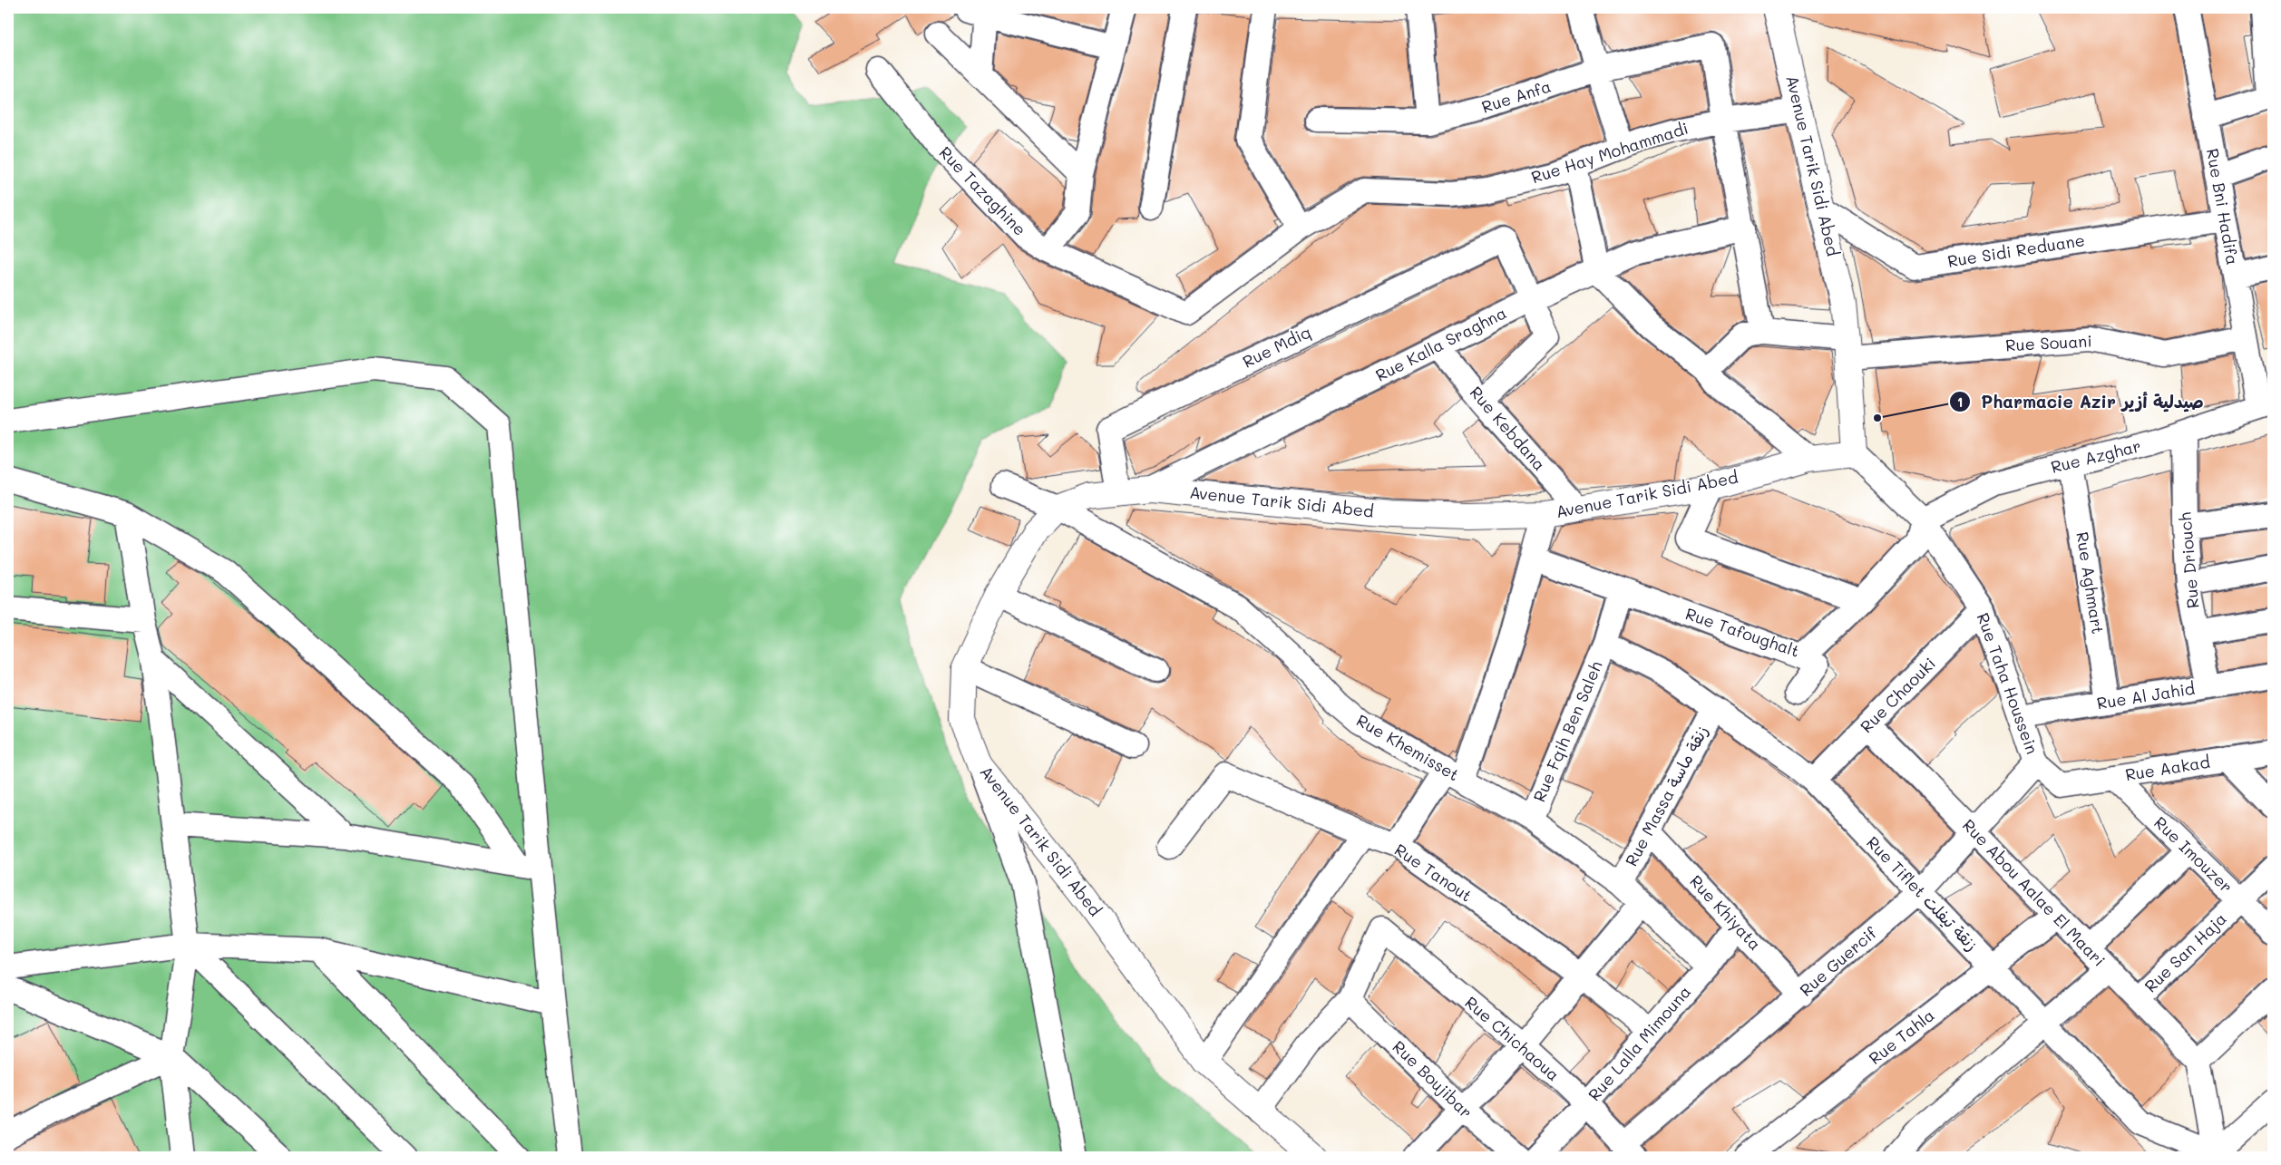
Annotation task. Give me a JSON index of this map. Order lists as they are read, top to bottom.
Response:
{
  "streets": {
    "street": [
      "Rue Anfa",
      "Rue Hay Mohammadi",
      "Avenue Tarik Sidi Abed",
      "Rue Tazaghine",
      "Rue Bni Hadifa",
      "Rue Sidi Reduane",
      "Rue Souani",
      "Rue Kalla Sraghna",
      "Rue Mdiq",
      "Rue Kebdana",
      "Rue Azghar",
      "Rue Driouch",
      "Rue Aghmart",
      "Rue Tafoughalt",
      "Rue Taha Houssein",
      "Rue Chaouki",
      "Rue Al Jahid",
      "Rue Fqih Ben Saleh",
      "Rue Khemisset",
      "Rue Aakad",
      "Rue Massa زنقة ماسة",
      "Rue Imouzer",
      "Rue Tanout",
      "Rue Abou Aalae El Maari",
      "Rue Tiflet زنقة تيفلت",
      "Rue Khiyata",
      "Rue San Haja",
      "Rue Guercif",
      "Rue Tahla",
      "Rue Chichaoua",
      "Rue Lalla Mimouna",
      "Rue Boujibar"
    ]
  },
  "crossings": [
    ["Rue Anfa", "Rue Hay Mohammadi"],
    ["Rue Hay Mohammadi", "Avenue Tarik Sidi Abed"],
    ["Rue Hay Mohammadi", "Rue Tazaghine"],
    ["Avenue Tarik Sidi Abed", "Rue Sidi Reduane"],
    ["Avenue Tarik Sidi Abed", "Rue Souani"],
    ["Avenue Tarik Sidi Abed", "Rue Kalla Sraghna"],
    ["Avenue Tarik Sidi Abed", "Rue Mdiq"],
    ["Avenue Tarik Sidi Abed", "Rue Kebdana"],
    ["Avenue Tarik Sidi Abed", "Rue Taha Houssein"],
    ["Avenue Tarik Sidi Abed", "Rue Khemisset"],
    ["Rue Bni Hadifa", "Rue Sidi Reduane"],
    ["Rue Bni Hadifa", "Rue Souani"],
    ["Rue Bni Hadifa", "Rue Azghar"],
    ["Rue Kalla Sraghna", "Rue Mdiq"],
    ["Rue Kalla Sraghna", "Rue Kebdana"],
    ["Rue Azghar", "Rue Driouch"],
    ["Rue Azghar", "Rue Aghmart"],
    ["Rue Azghar", "Rue Tafoughalt"],
    ["Rue Azghar", "Rue Taha Houssein"],
    ["Rue Driouch", "Rue Al Jahid"],
    ["Rue Aghmart", "Rue Al Jahid"],
    ["Rue Tafoughalt", "Rue Taha Houssein"],
    ["Rue Tafoughalt", "Rue Fqih Ben Saleh"],
    ["Rue Taha Houssein", "Rue Chaouki"],
    ["Rue Taha Houssein", "Rue Al Jahid"],
    ["Rue Taha Houssein", "Rue Aakad"],
    ["Rue Taha Houssein", "Rue Guercif"],
    ["Rue Chaouki", "Rue Abou Aalae El Maari"],
    ["Rue Chaouki", "Rue Tiflet زنقة تيفلت"],
    ["Rue Fqih Ben Saleh", "Rue Khemisset"],
    ["Rue Fqih Ben Saleh", "Rue Tiflet زنقة تيفلت"],
    ["Rue Khemisset", "Rue Massa زنقة ماسة"],
    ["Rue Khemisset", "Rue Lalla Mimouna"],
    ["Rue Aakad", "Rue Imouzer"],
    ["Rue Massa زنقة ماسة", "Rue Tiflet زنقة تيفلت"],
    ["Rue Massa زنقة ماسة", "Rue Khiyata"],
    ["Rue Imouzer", "Rue San Haja"],
    ["Rue Tanout", "Rue Lalla Mimouna"],
    ["Rue Abou Aalae El Maari", "Rue San Haja"],
    ["Rue Abou Aalae El Maari", "Rue Guercif"],
    ["Rue Abou Aalae El Maari", "Rue Tahla"],
    ["Rue Tiflet زنقة تيفلت", "Rue Guercif"],
    ["Rue Tiflet زنقة تيفلت", "Rue Tahla"],
    ["Rue Khiyata", "Rue Guercif"],
    ["Rue Khiyata", "Rue Lalla Mimouna"],
    ["Rue Guercif", "Rue Chichaoua"],
    ["Rue Chichaoua", "Rue Lalla Mimouna"],
    ["Rue Chichaoua", "Rue Boujibar"]
  ],
  "places": ["Pharmacie Azir صيدلية أزير"]
}
